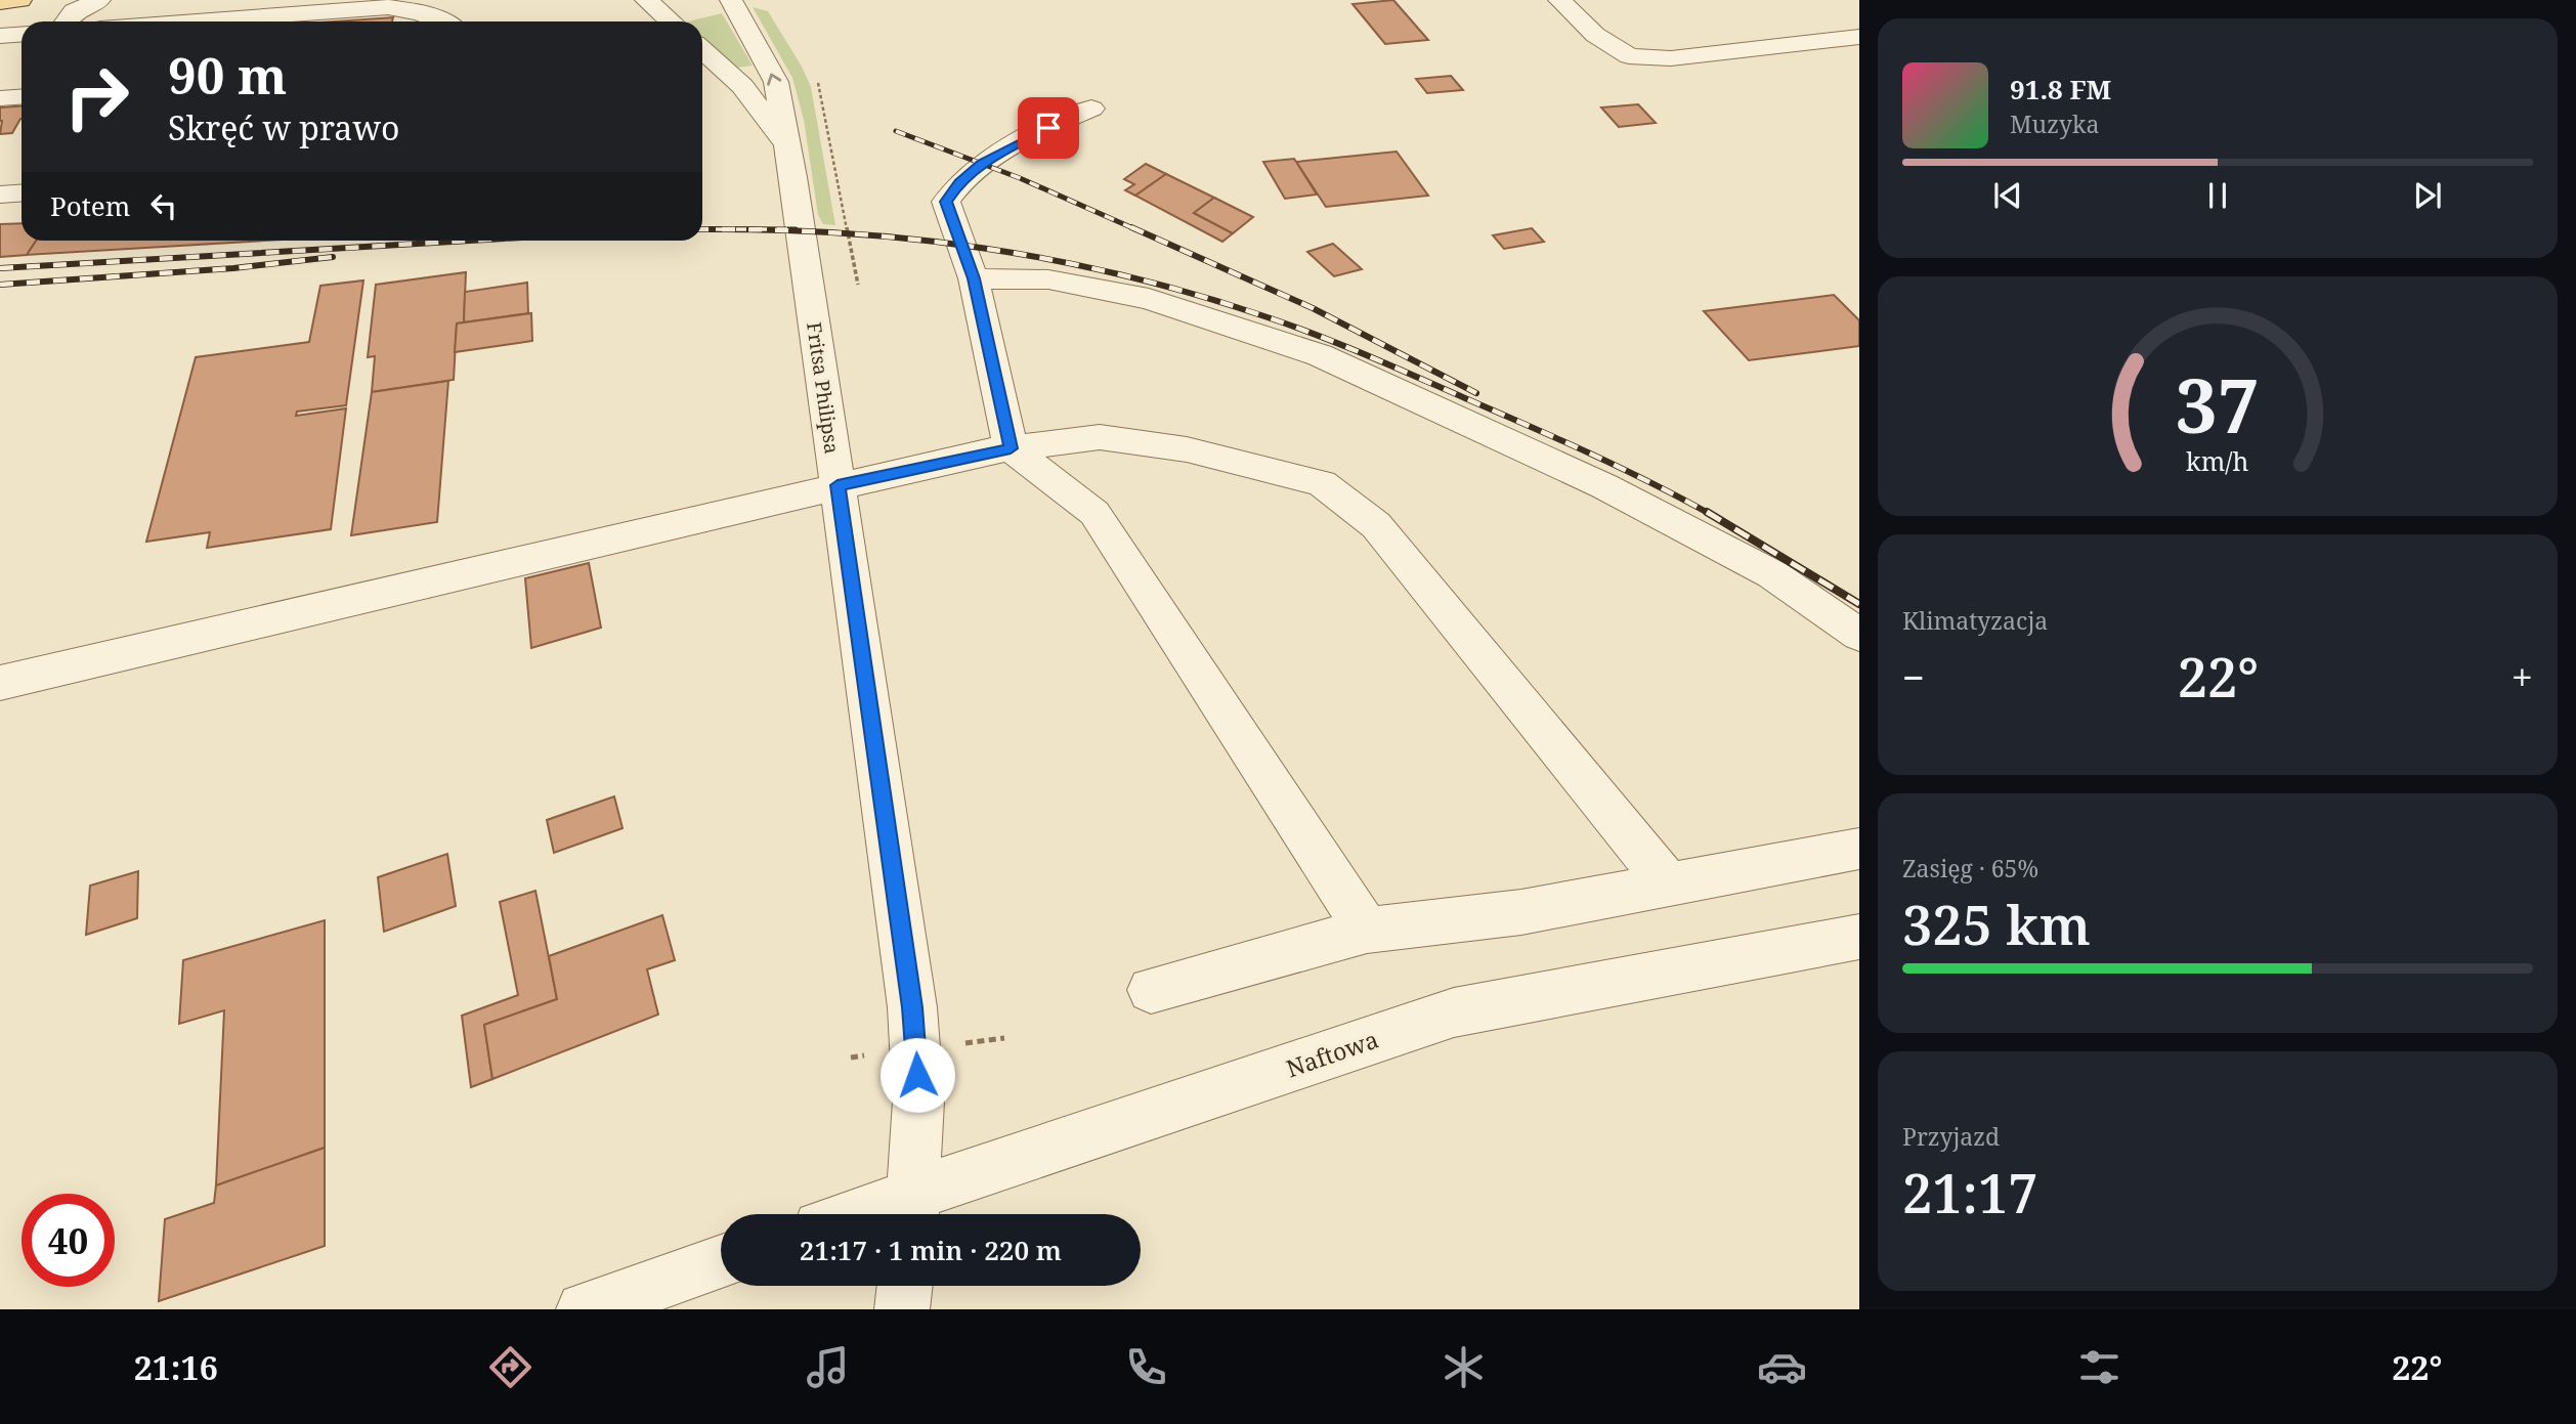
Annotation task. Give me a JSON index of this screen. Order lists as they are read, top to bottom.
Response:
{
  "streets": {
    "street": ["Fritsa Philipsa", "Naftowa"]
  },
  "crossings": [
    ["Fritsa Philipsa", "Naftowa"]
  ],
  "page": {
    "turn": ["90 m", "Skręć w prawo"],
    "song": ["91.8 FM", "Muzyka"],
    "then": "Potem",
    "tile": [
      "Klimatyzacja",
      ["Zasięg · 65%", "325 km"],
      ["Przyjazd", "21:17"]
    ],
    "heat": ["−", "22°", "+"],
    "limit": "40",
    "trip": "21:17 · 1 min · 220 m",
    "tabs": ["21:16", "22°"],
    "gauge": ["37", "km/h"]
  }
}
